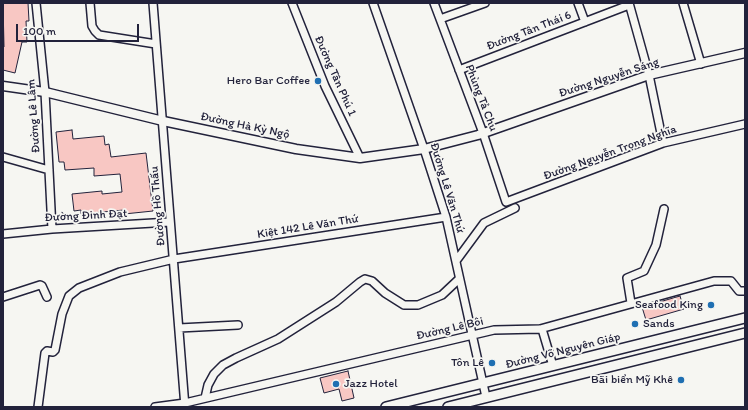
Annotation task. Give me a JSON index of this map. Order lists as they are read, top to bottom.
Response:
{
  "streets": {
    "main road": ["Đường Võ Nguyên Giáp"],
    "street": [
      "Đường Tân Thái 6",
      "Đường Tân Phú 1",
      "Đường Nguyễn Sáng",
      "Phùng Tả Chu",
      "Đường Lê Lâm",
      "Đường Hà Kỳ Ngộ",
      "Đường Nguyễn Trọng Nghĩa",
      "Đường Lê Văn Thứ",
      "Đường Hồ Thấu",
      "Đường Đinh Đạt",
      "Kiệt 142 Lê Văn Thứ",
      "Đường Lê Bôi"
    ]
  },
  "crossings": [
    ["Đường Tân Thái 6", "Phùng Tả Chu"],
    ["Đường Tân Phú 1", "Đường Hà Kỳ Ngộ"],
    ["Đường Nguyễn Sáng", "Phùng Tả Chu"],
    ["Đường Nguyễn Sáng", "Đường Hà Kỳ Ngộ"],
    ["Phùng Tả Chu", "Đường Hà Kỳ Ngộ"],
    ["Phùng Tả Chu", "Đường Nguyễn Trọng Nghĩa"],
    ["Đường Lê Lâm", "Đường Hà Kỳ Ngộ"],
    ["Đường Lê Lâm", "Đường Đinh Đạt"],
    ["Đường Hà Kỳ Ngộ", "Đường Lê Văn Thứ"],
    ["Đường Hà Kỳ Ngộ", "Đường Hồ Thấu"],
    ["Đường Lê Văn Thứ", "Kiệt 142 Lê Văn Thứ"],
    ["Đường Lê Văn Thứ", "Đường Lê Bôi"],
    ["Đường Lê Văn Thứ", "Đường Võ Nguyên Giáp"],
    ["Đường Hồ Thấu", "Đường Đinh Đạt"],
    ["Đường Hồ Thấu", "Kiệt 142 Lê Văn Thứ"],
    ["Đường Hồ Thấu", "Đường Lê Bôi"]
  ],
  "places": [
    "Hero Bar Coffee",
    "Seafood King",
    "Sands",
    "Tôn Lê",
    "Bãi biển Mỹ Khê",
    "Jazz Hotel"
  ],
  "scale_bar": "100 m"
}
